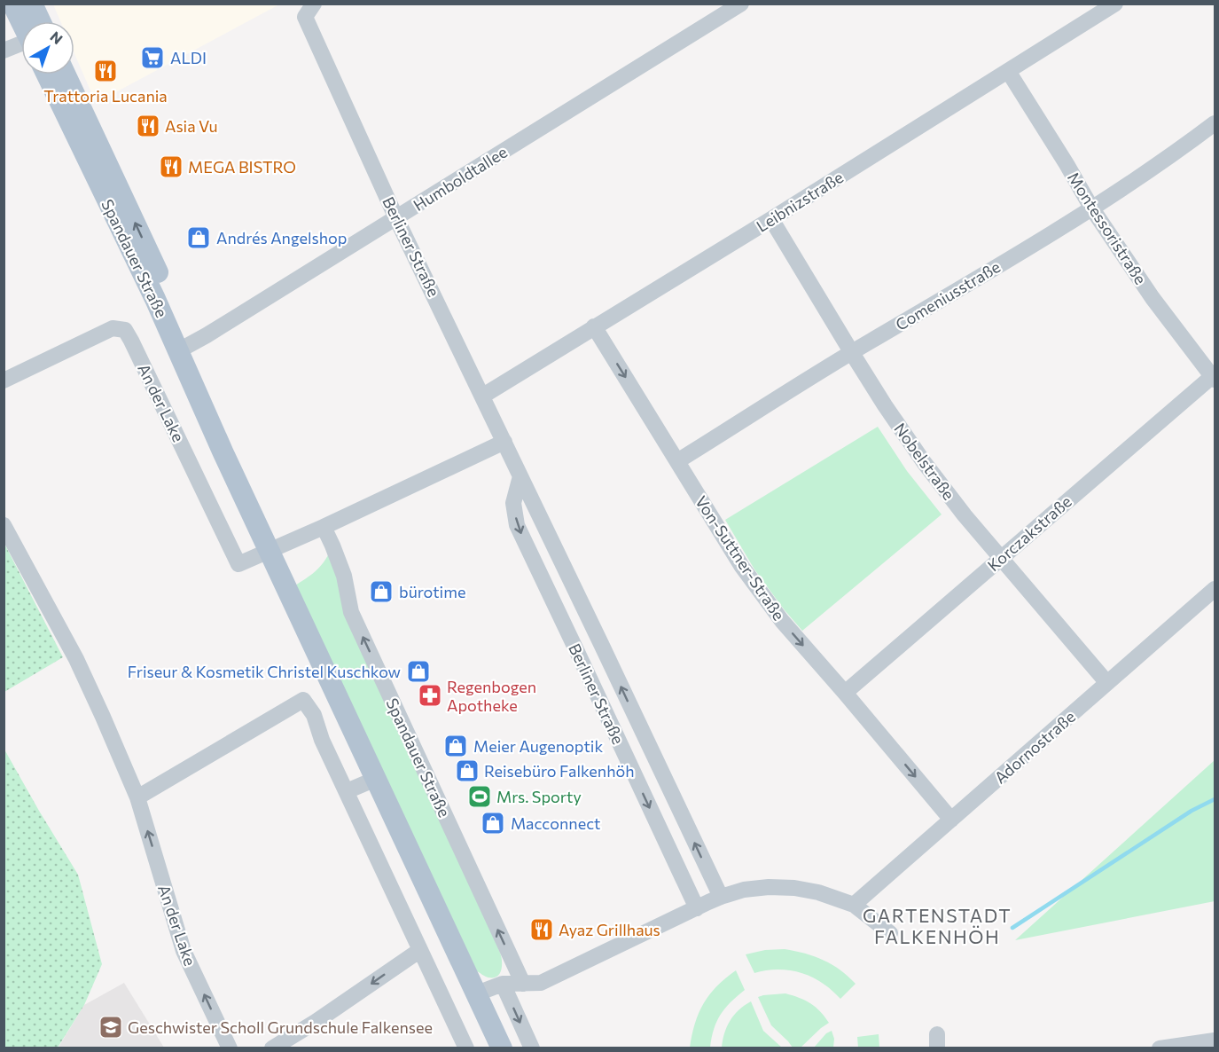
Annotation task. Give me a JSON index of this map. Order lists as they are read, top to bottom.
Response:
{
  "streets": {
    "main road": ["Spandauer Straße"],
    "street": [
      "Humboldtallee",
      "Leibnizstraße",
      "Montessoristraße",
      "Berliner Straße",
      "Comeniusstraße",
      "An der Lake",
      "Nobelstraße",
      "Korczakstraße",
      "Von-Suttner-Straße",
      "Adornostraße"
    ]
  },
  "crossings": [
    ["Humboldtallee", "Berliner Straße"],
    ["Humboldtallee", "Spandauer Straße"],
    ["Leibnizstraße", "Montessoristraße"],
    ["Leibnizstraße", "Berliner Straße"],
    ["Leibnizstraße", "Nobelstraße"],
    ["Leibnizstraße", "Von-Suttner-Straße"],
    ["Montessoristraße", "Comeniusstraße"],
    ["Montessoristraße", "Korczakstraße"],
    ["Spandauer Straße", "An der Lake"],
    ["Comeniusstraße", "Nobelstraße"],
    ["Comeniusstraße", "Von-Suttner-Straße"],
    ["Nobelstraße", "Korczakstraße"],
    ["Nobelstraße", "Adornostraße"],
    ["Korczakstraße", "Von-Suttner-Straße"],
    ["Von-Suttner-Straße", "Adornostraße"]
  ],
  "one_way": ["Von-Suttner-Straße"],
  "districts": ["GARTENSTADT FALKENHÖH"],
  "places": {
    "supermarket": ["ALDI"],
    "restaurant": [
      "Trattoria Lucania",
      "Asia Vu",
      "MEGA BISTRO",
      "Ayaz Grillhaus"
    ],
    "shop": [
      "Andrés Angelshop",
      "bürotime",
      "Friseur & Kosmetik Christel Kuschkow",
      "Meier Augenoptik",
      "Reisebüro Falkenhöh",
      "Macconnect"
    ],
    "pharmacy": ["Regenbogen Apotheke"],
    "sports": ["Mrs. Sporty"],
    "school or university": ["Geschwister Scholl Grundschule Falkensee"]
  },
  "north": "top right"
}
